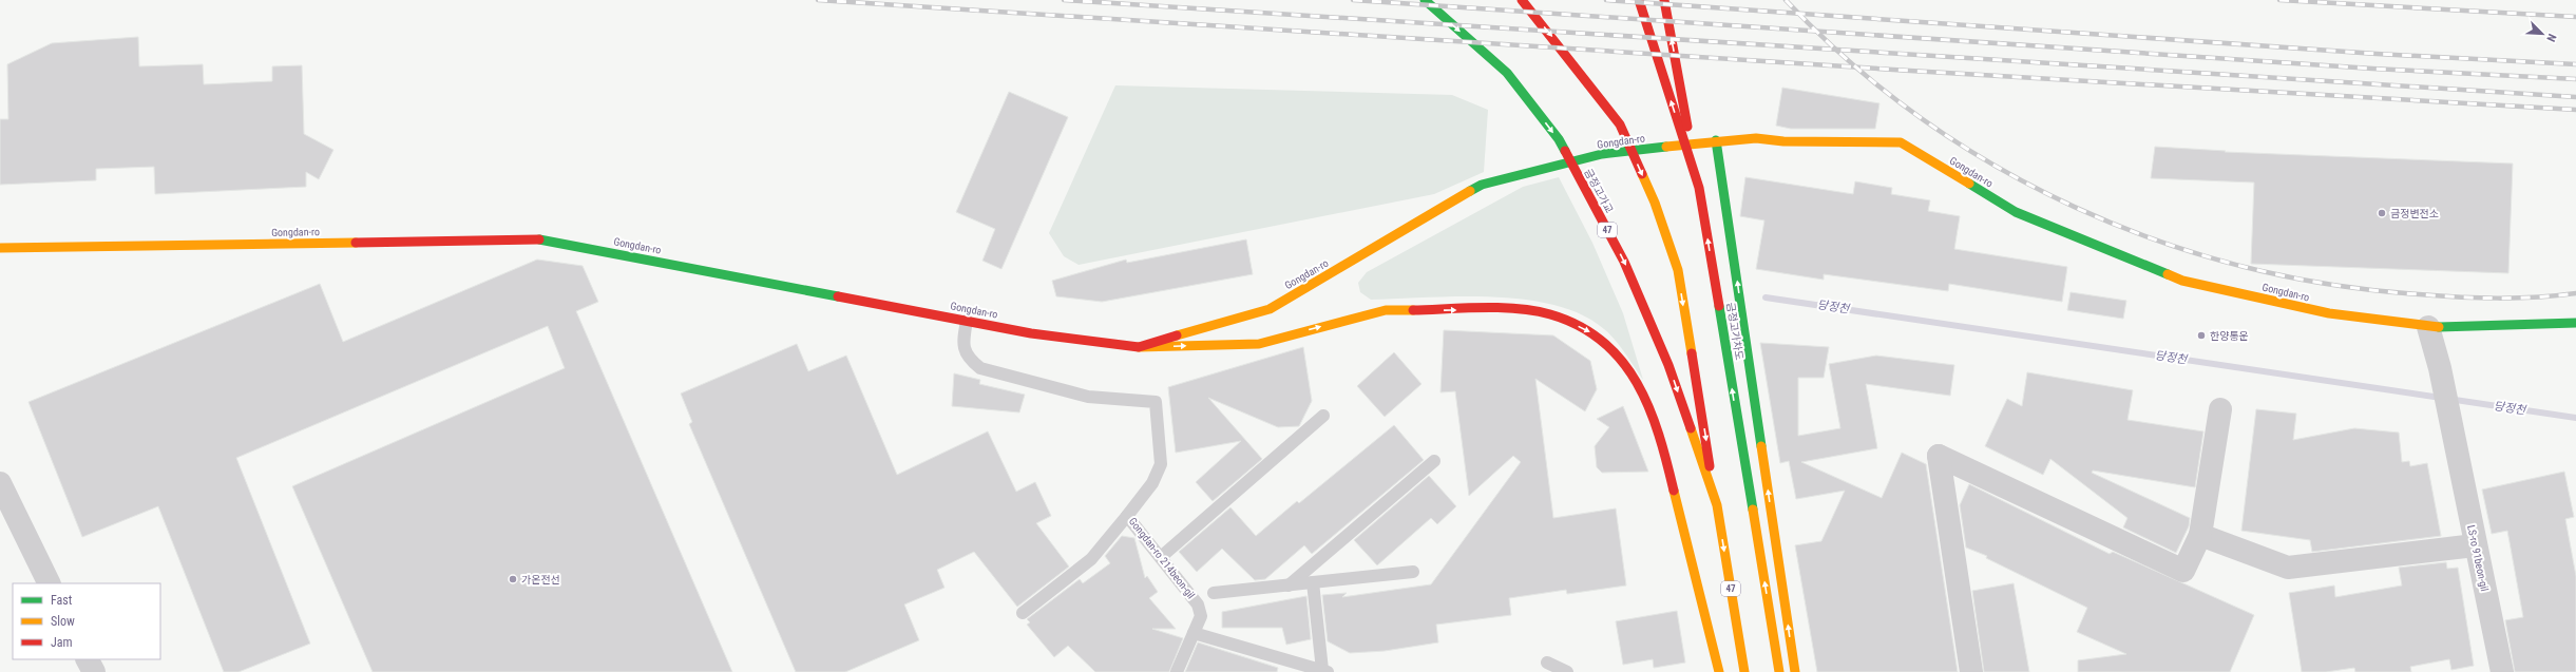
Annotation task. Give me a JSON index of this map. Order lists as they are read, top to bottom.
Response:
{
  "streets": {
    "street": [
      "Gongdan-ro",
      "금정고가교",
      "47",
      "금정고가차도",
      "LS-ro 91beon-gil"
    ],
    "lane": ["Gongdan-ro 214beon-gil"]
  },
  "crossings": [
    ["Gongdan-ro", "Gongdan-ro 214beon-gil"],
    ["Gongdan-ro", "LS-ro 91beon-gil"],
    ["금정고가교", "47"]
  ],
  "water": ["당정천"],
  "places": ["금정변전소", "한양통운", "가온전선"],
  "legend": ["Fast", "Slow", "Jam"],
  "north": "bottom right"
}
